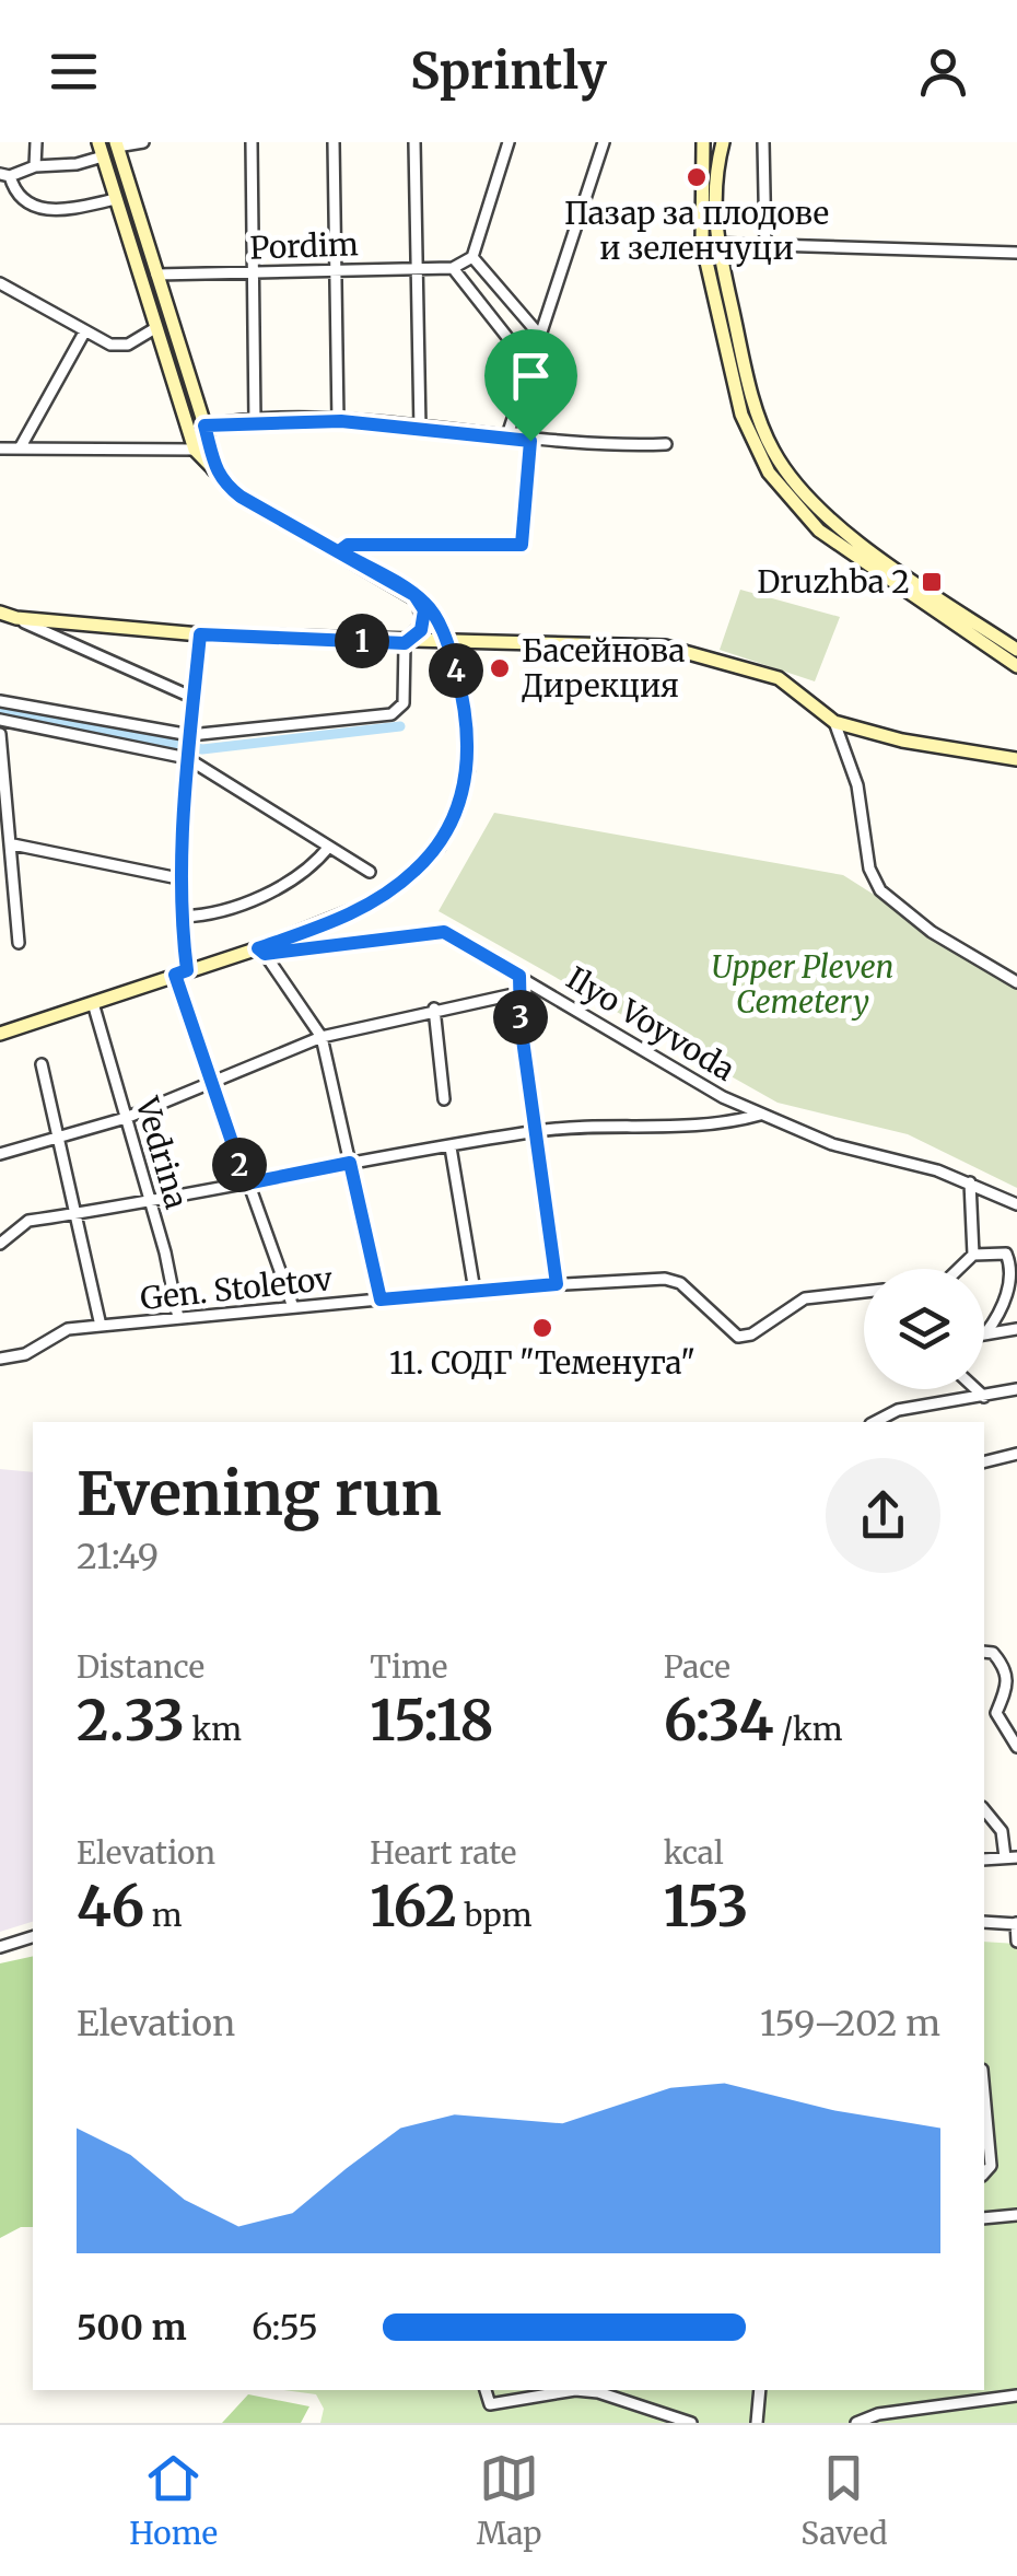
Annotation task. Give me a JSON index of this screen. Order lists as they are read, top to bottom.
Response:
{
  "streets": {
    "street": [
      "Pordim",
      "Ilyo Voyvoda",
      "Vedrina",
      "Gen. Stoletov"
    ]
  },
  "crossings": [
    ["Vedrina", "Gen. Stoletov"]
  ],
  "parks": ["Upper Pleven Cemetery"],
  "places": {
    "other": ["Пазар за плодове и зеленчуци", "Басейнова Дирекция", "11. СОДГ \"Теменуга\""],
    "transit": ["Druzhba 2"]
  },
  "page": {
    "header": "Sprintly",
    "pins": [
      "1",
      "4",
      "3",
      "2"
    ],
    "heading": ["Evening run", "21:49"],
    "stats": [
      ["Distance", "2.33 km"],
      ["Time", "15:18"],
      ["Pace", "6:34 /km"],
      ["Elevation", "46 m"],
      ["Heart rate", "162 bpm"],
      ["kcal", "153"]
    ],
    "chart": ["Elevation", "159–202 m"],
    "list": [
      {
        "name": "500 m",
        "note": "6:55"
      }
    ],
    "tabs": ["Home", "Map", "Saved"]
  }
}
